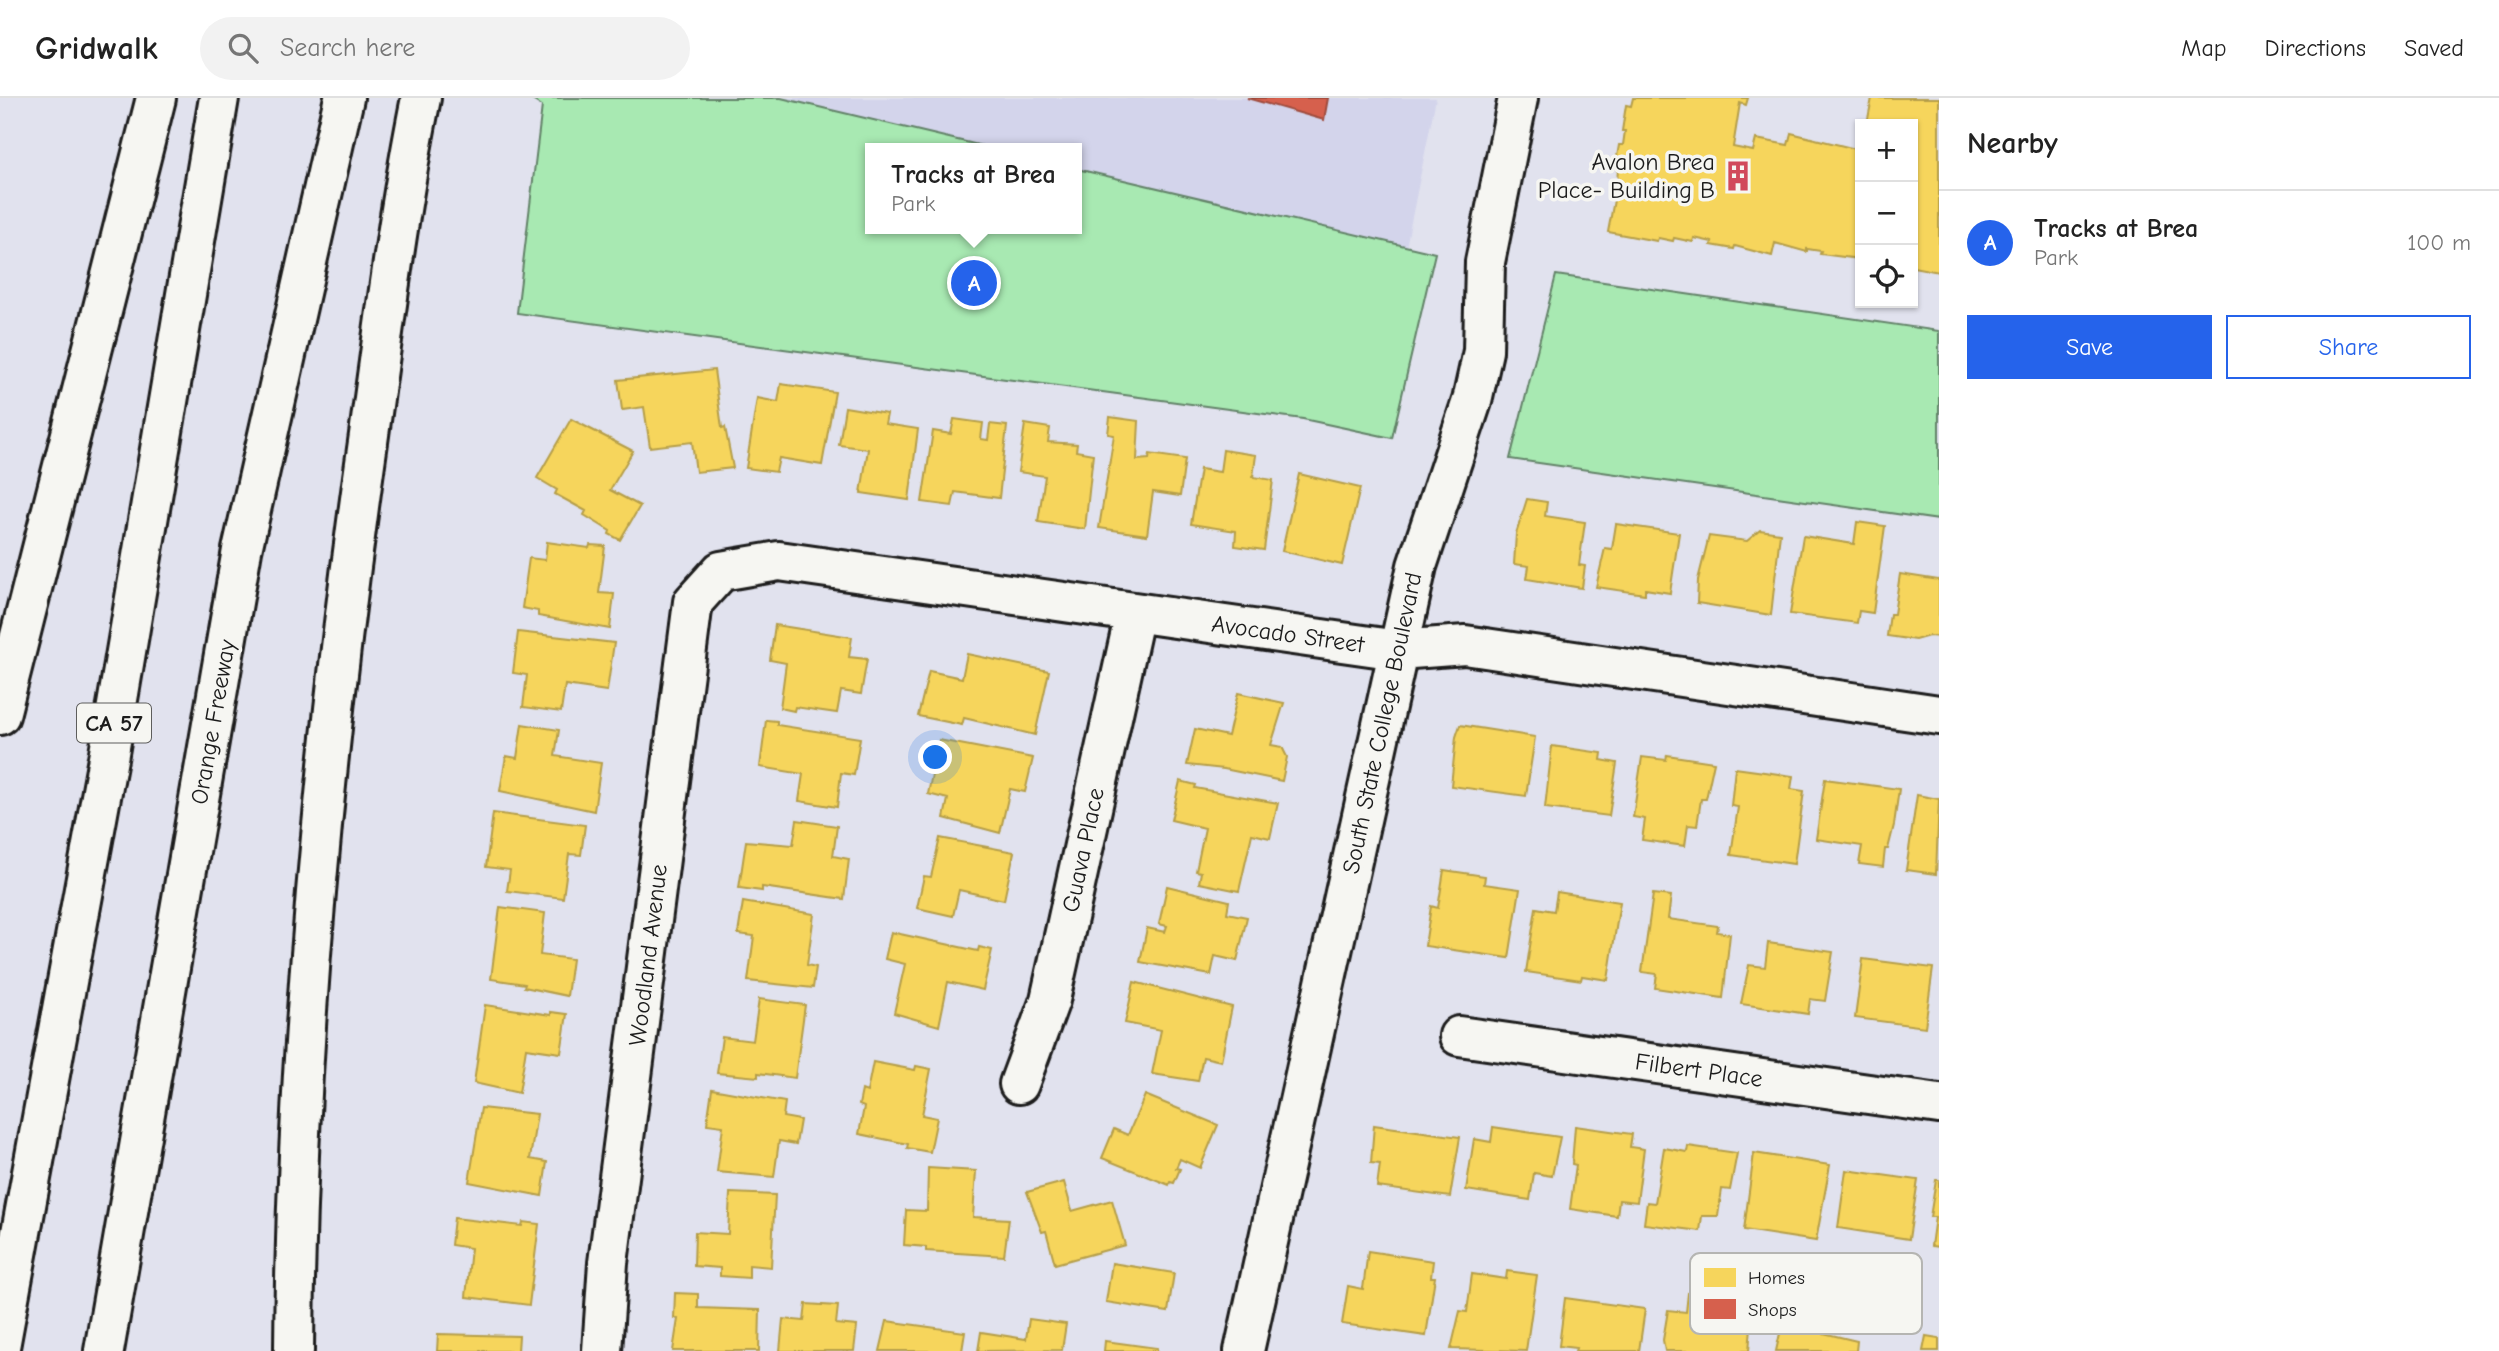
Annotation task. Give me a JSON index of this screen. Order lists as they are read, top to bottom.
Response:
{
  "streets": {
    "main road": [
      "Avocado Street",
      "Orange Freeway",
      "CA 57",
      "South State College Boulevard",
      "Guava Place",
      "Woodland Avenue",
      "Filbert Place"
    ]
  },
  "crossings": [
    ["Avocado Street", "South State College Boulevard"],
    ["Avocado Street", "Guava Place"],
    ["Avocado Street", "Woodland Avenue"]
  ],
  "places": {
    "building": ["Avalon Brea Place- Building B"]
  },
  "legend": ["Homes", "Shops"],
  "page": {
    "header": "Gridwalk",
    "search": "Search here",
    "nav": ["Map", "Directions", "Saved"],
    "heading": "Nearby",
    "map_buttons": ["+", "−"],
    "popup": ["Tracks at Brea", "Park"],
    "list": [
      {
        "mark": "A",
        "name": "Tracks at Brea",
        "note": "Park",
        "value": "100 m"
      }
    ],
    "pins": "A",
    "buttons": ["Save", "Share"]
  }
}
